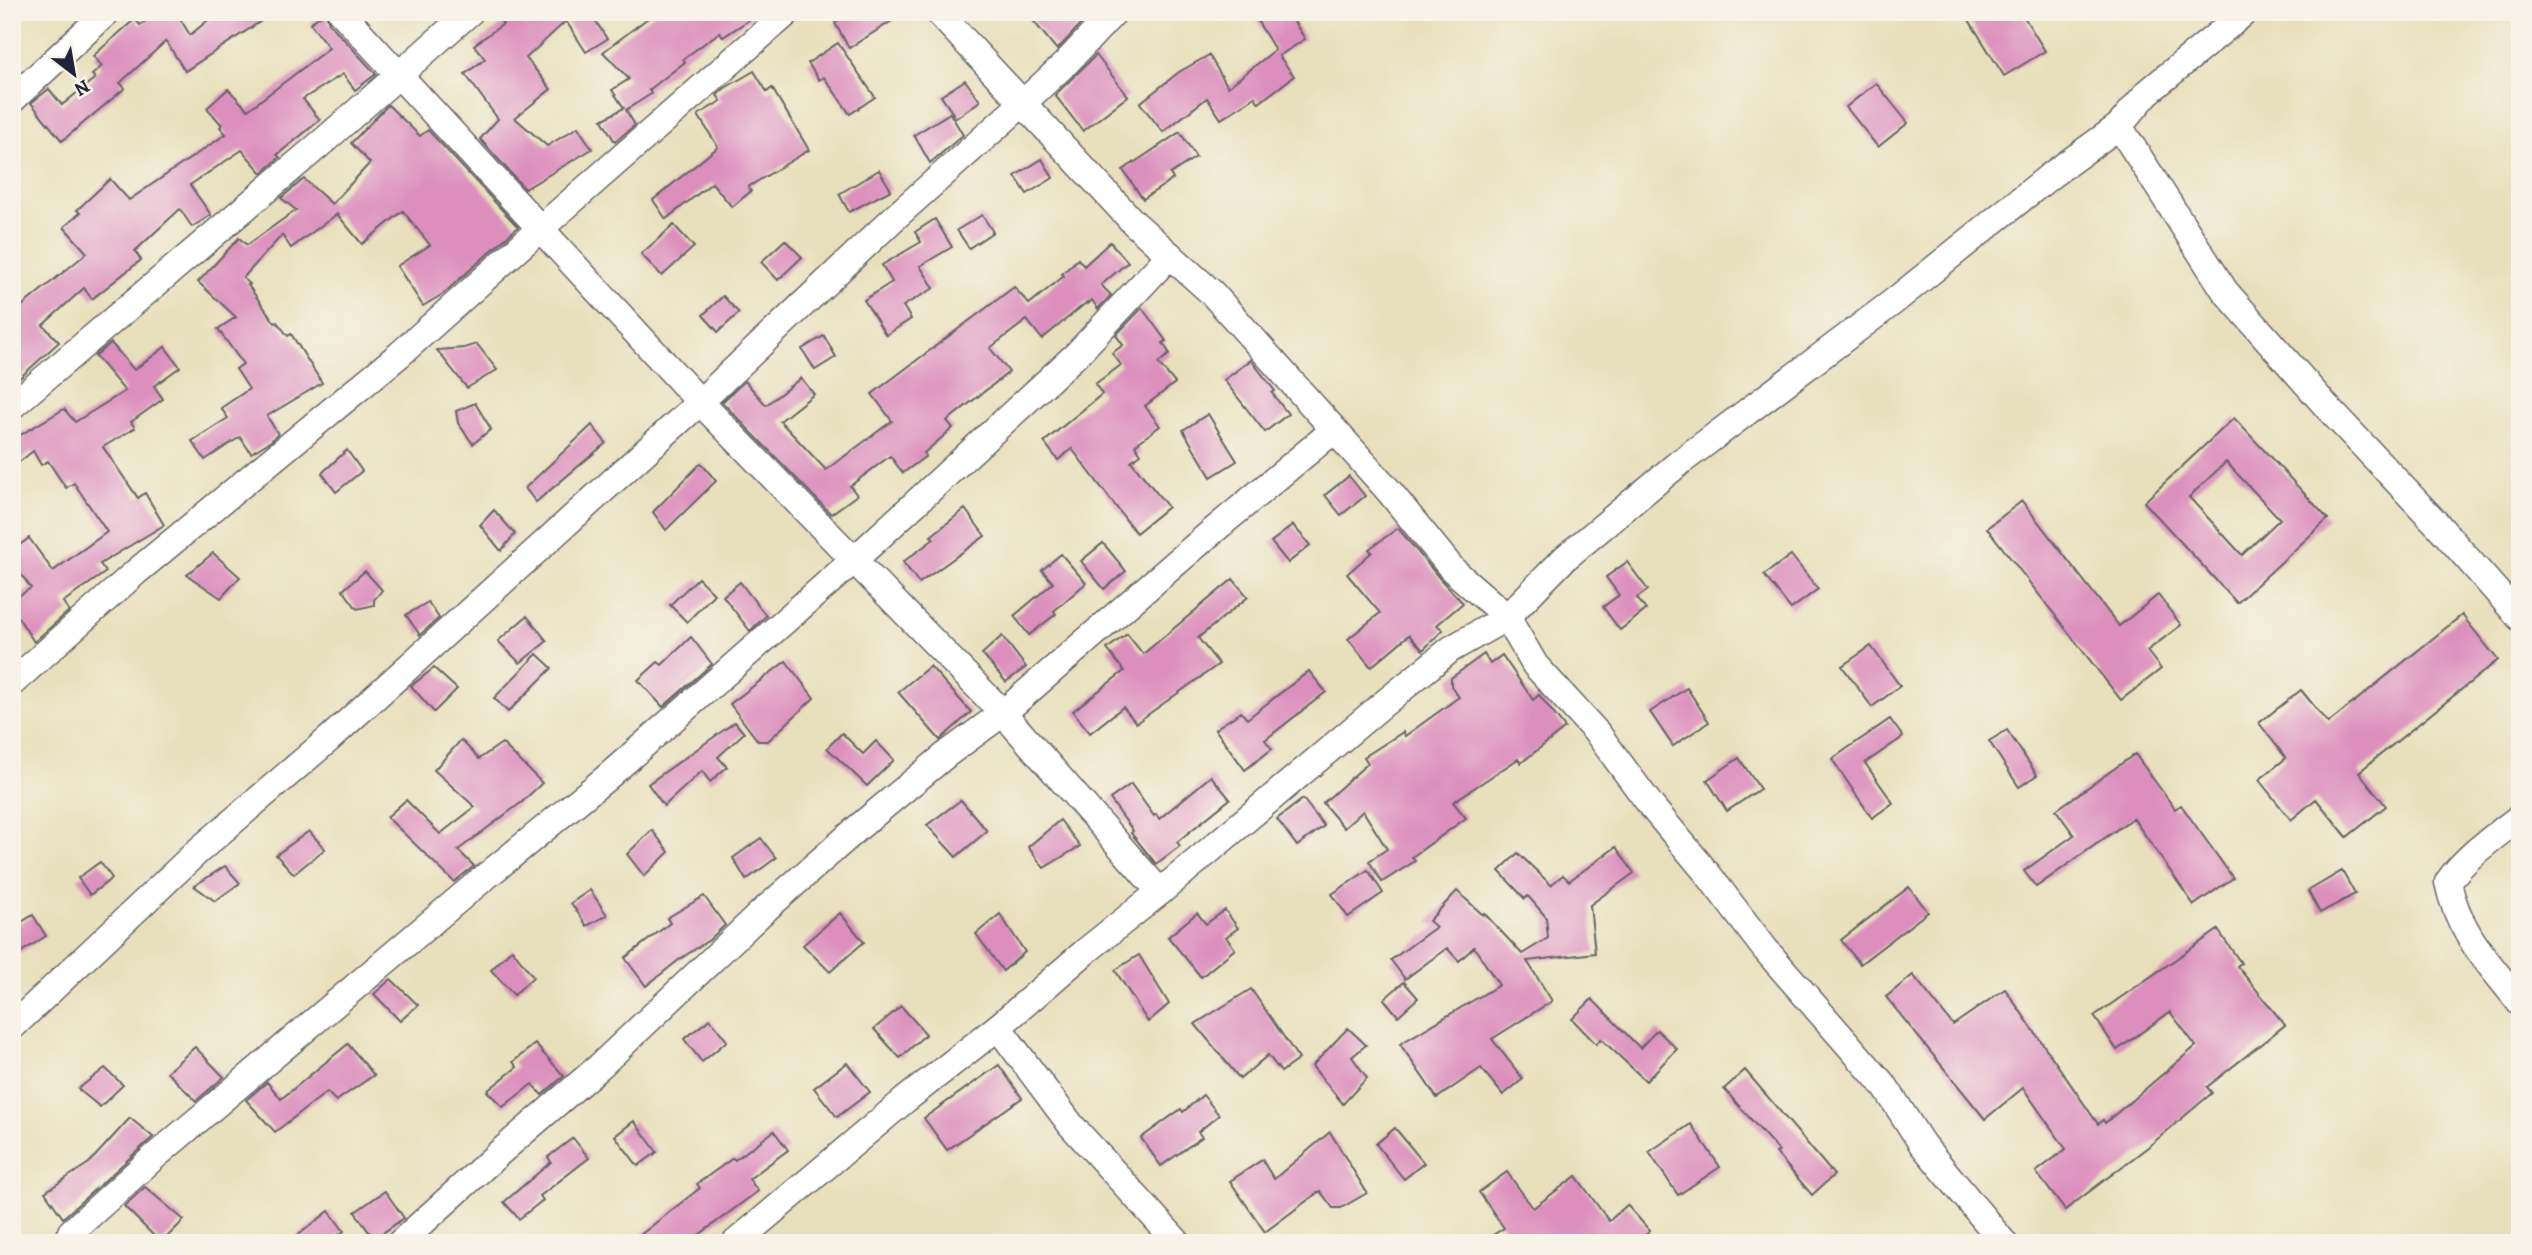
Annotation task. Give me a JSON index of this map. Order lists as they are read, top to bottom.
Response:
{
  "north": "bottom right"
}
